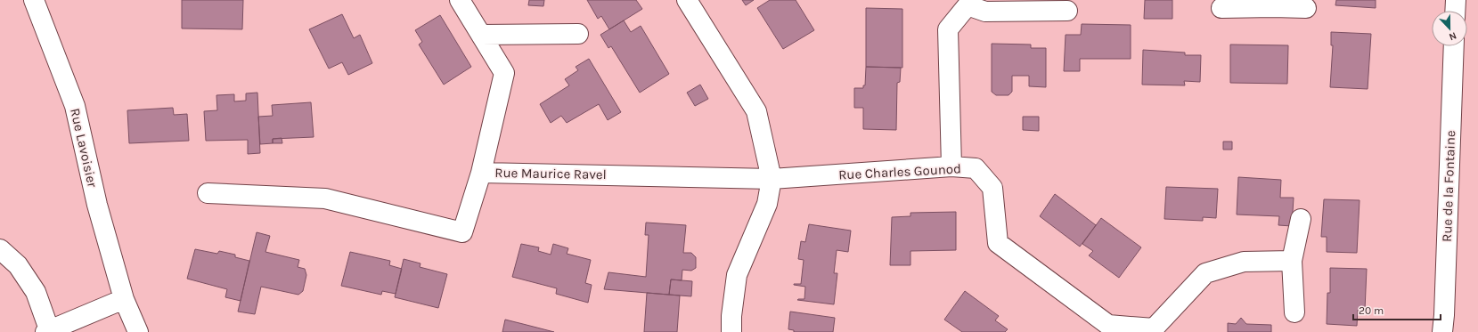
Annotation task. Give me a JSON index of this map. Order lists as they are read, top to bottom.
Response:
{
  "streets": {
    "street": [
      "Rue Lavoisier",
      "Rue Charles Gounod",
      "Rue Maurice Ravel",
      "Rue de la Fontaine"
    ]
  },
  "crossings": [
    ["Rue Charles Gounod", "Rue Maurice Ravel"]
  ],
  "scale_bar": "20 m",
  "north": "bottom"
}
